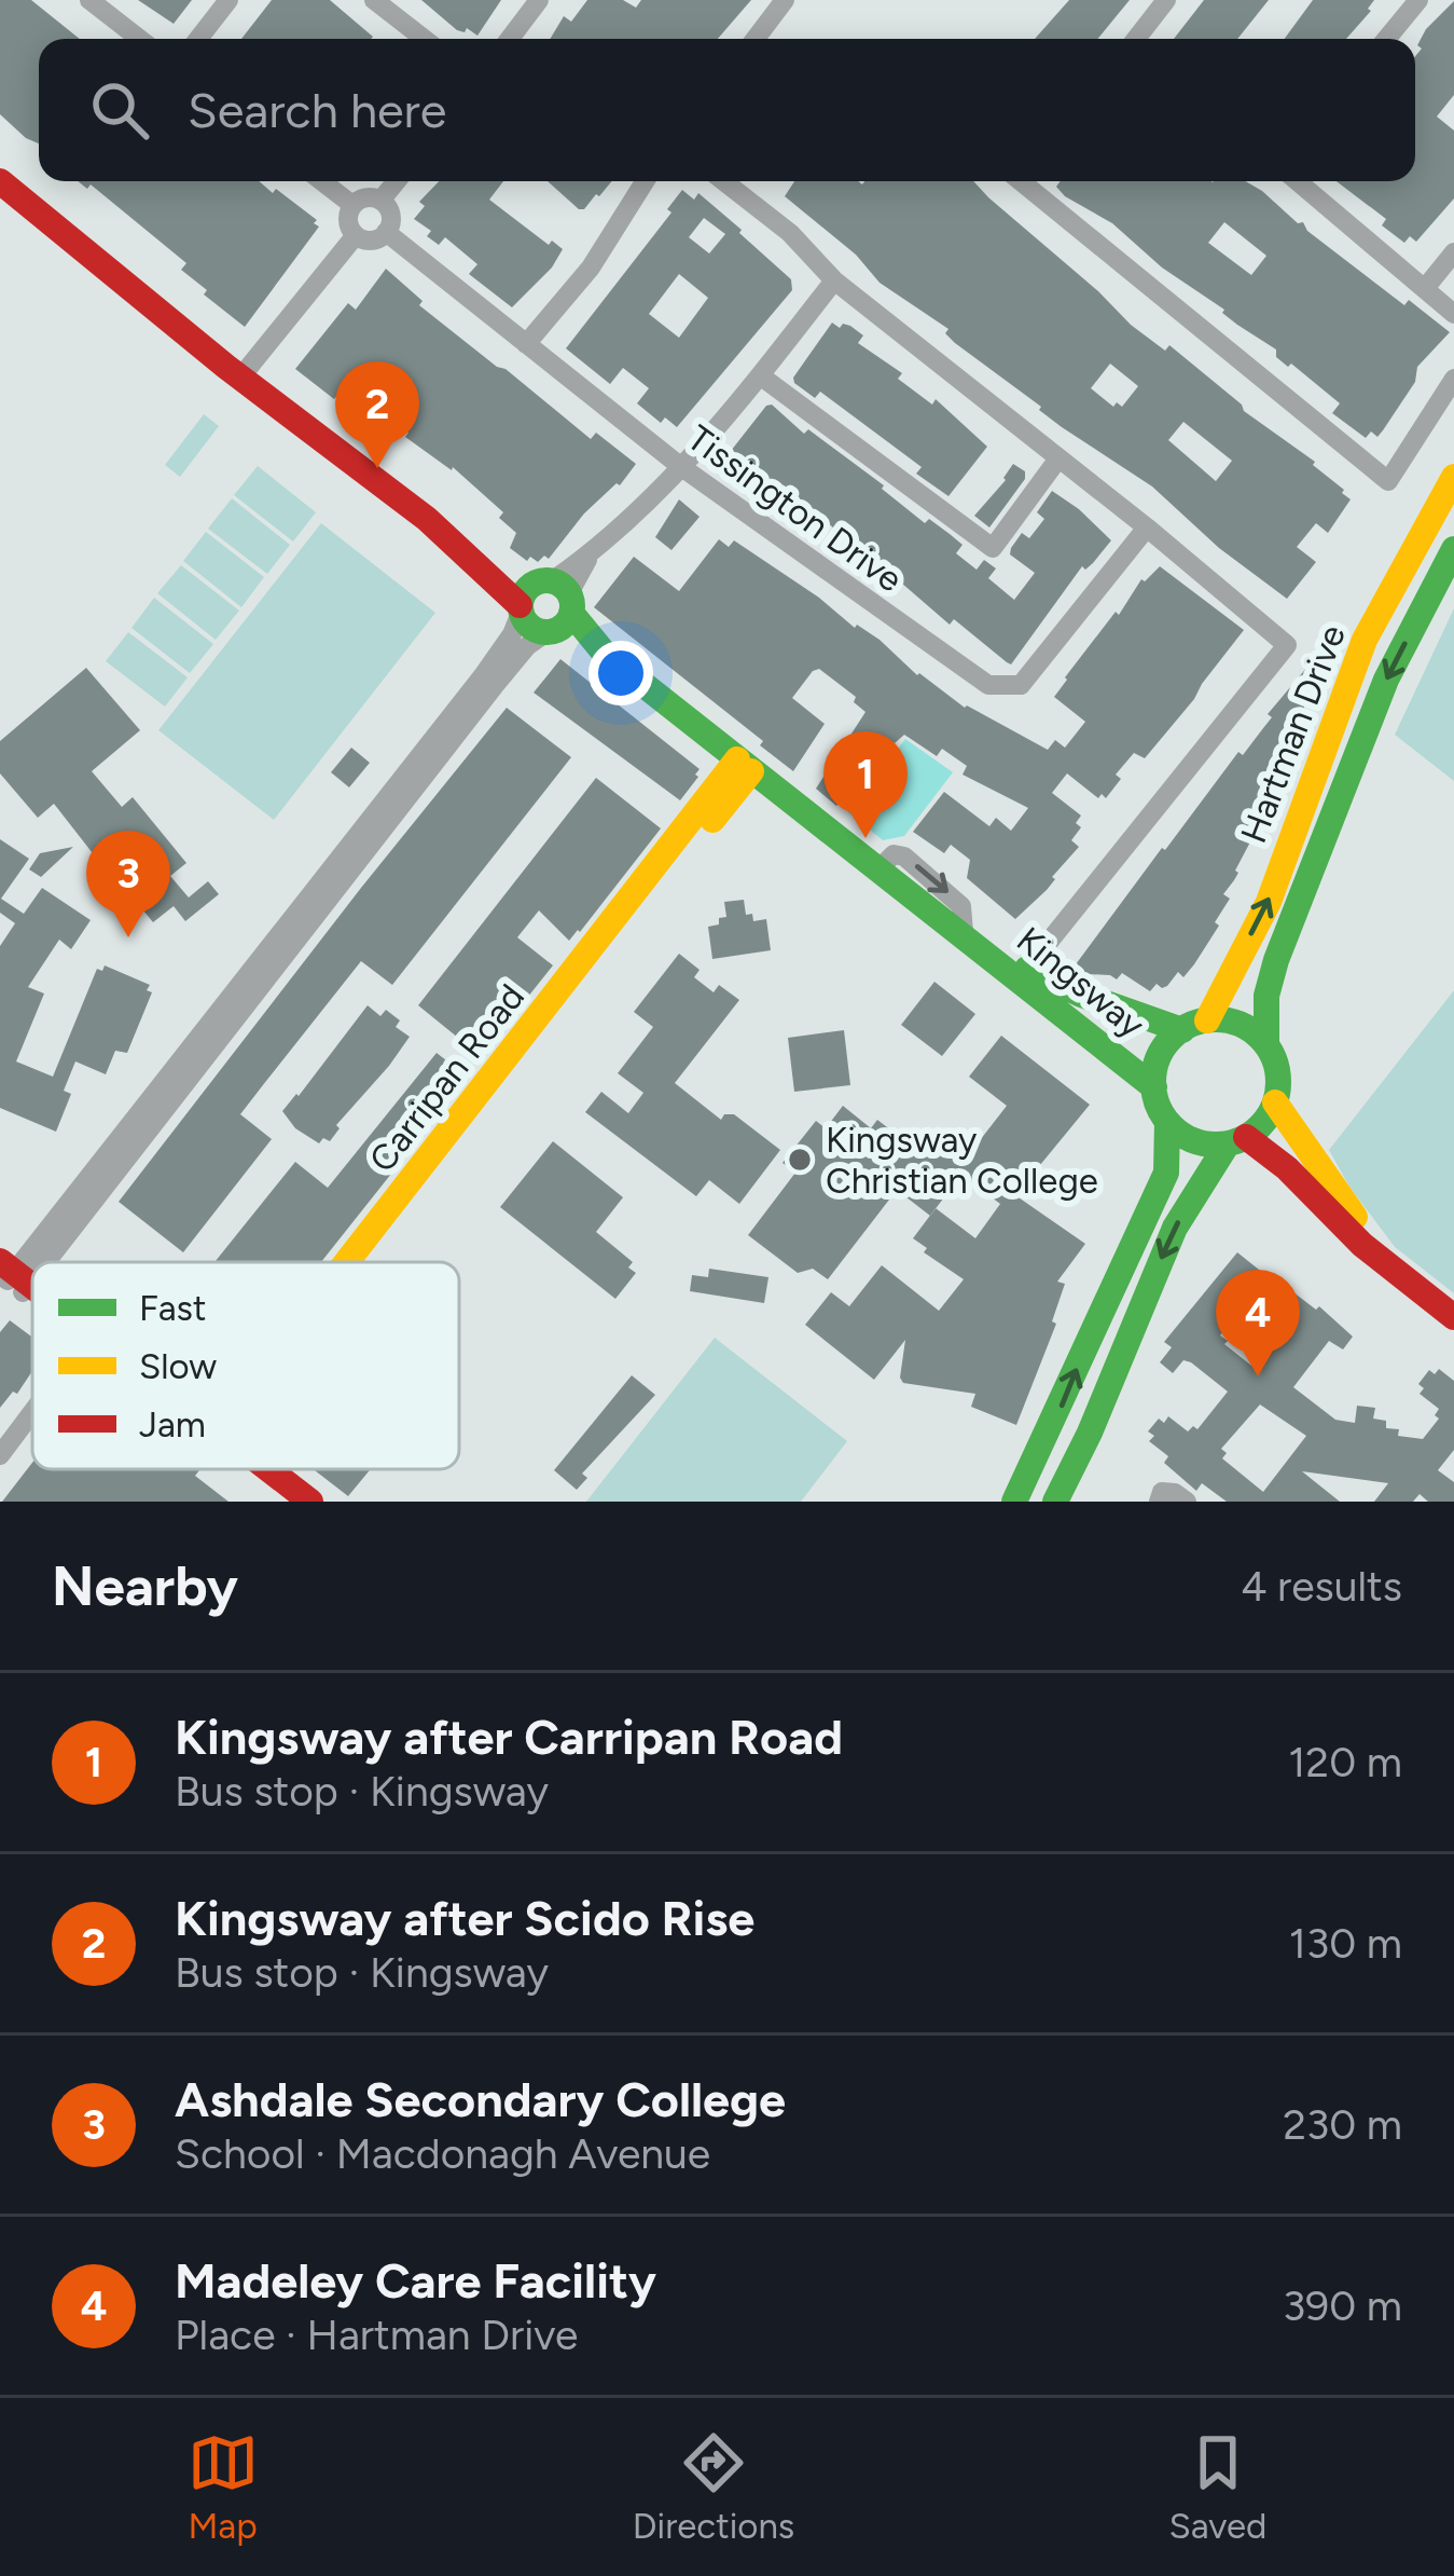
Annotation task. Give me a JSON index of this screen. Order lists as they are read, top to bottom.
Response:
{
  "streets": {
    "main road": ["Hartman Drive", "Kingsway", "Carripan Road"],
    "street": ["Tissington Drive"]
  },
  "crossings": [
    ["Hartman Drive", "Kingsway"],
    ["Kingsway", "Carripan Road"]
  ],
  "places": ["Kingsway Christian College"],
  "legend": ["Fast", "Slow", "Jam"],
  "page": {
    "search": "Search here",
    "pins": [
      "2",
      "1",
      "3",
      "4"
    ],
    "heading": ["Nearby", "4 results"],
    "list": [
      {
        "mark": "1",
        "name": "Kingsway after Carripan Road",
        "note": "Bus stop · Kingsway",
        "value": "120 m"
      },
      {
        "mark": "2",
        "name": "Kingsway after Scido Rise",
        "note": "Bus stop · Kingsway",
        "value": "130 m"
      },
      {
        "mark": "3",
        "name": "Ashdale Secondary College",
        "note": "School · Macdonagh Avenue",
        "value": "230 m"
      },
      {
        "mark": "4",
        "name": "Madeley Care Facility",
        "note": "Place · Hartman Drive",
        "value": "390 m"
      }
    ],
    "nav": ["Map", "Directions", "Saved"]
  }
}
